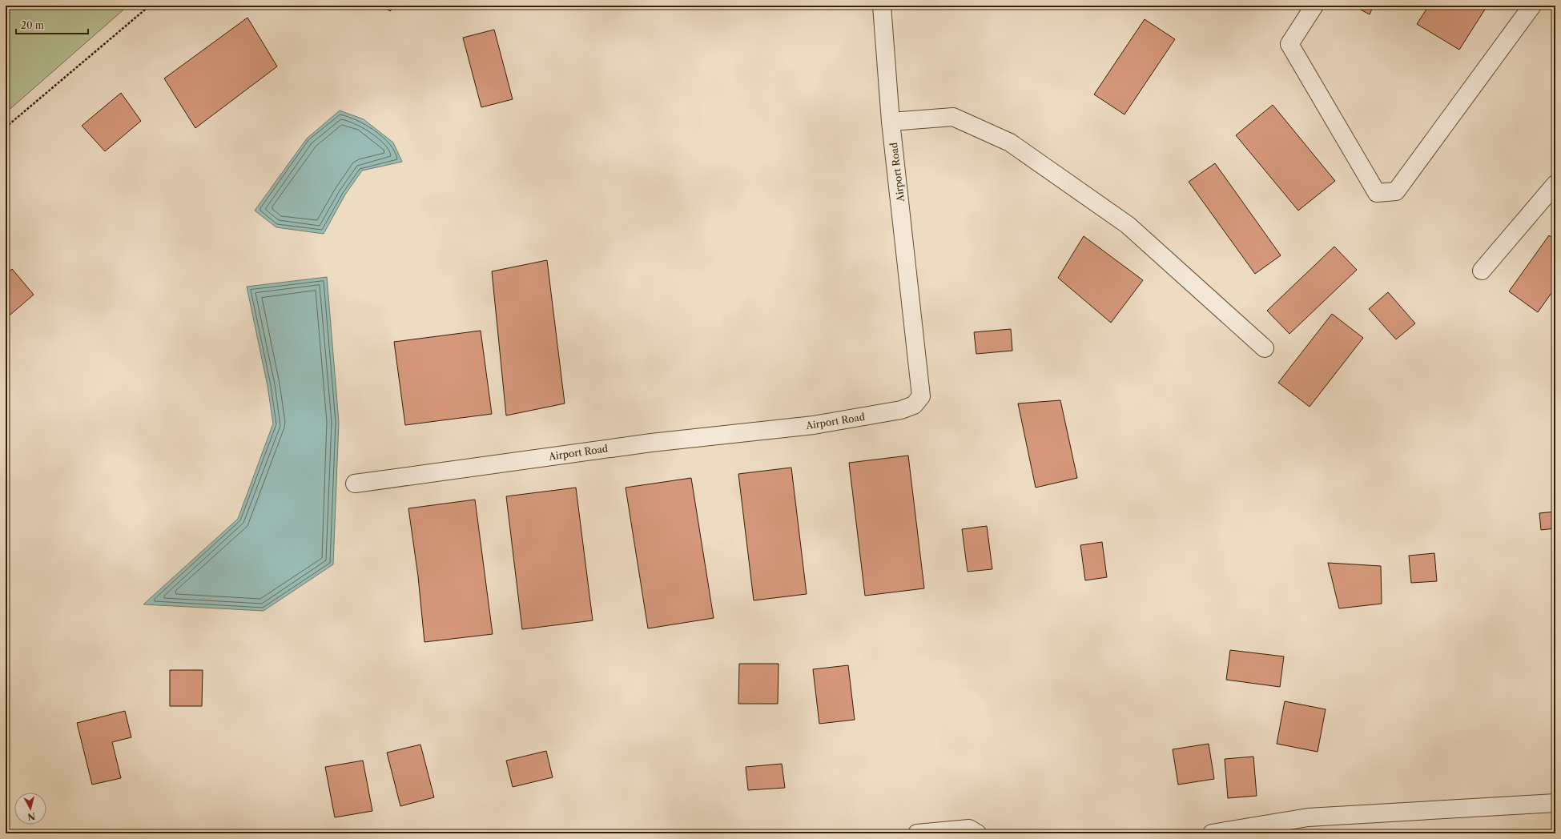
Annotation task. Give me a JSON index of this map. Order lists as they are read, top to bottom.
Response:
{
  "streets": {
    "street": ["Airport Road"]
  },
  "scale_bar": "20 m",
  "north": "bottom"
}
